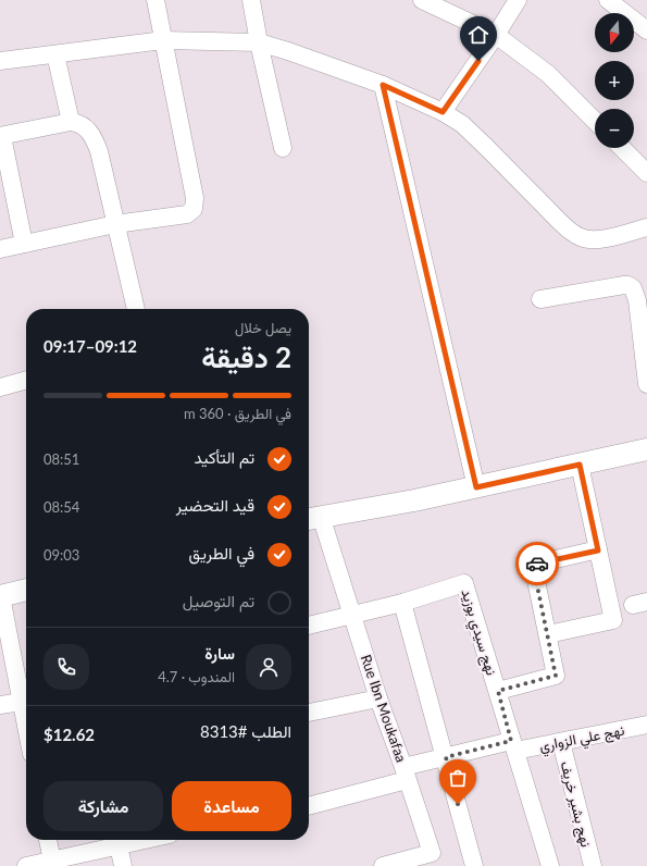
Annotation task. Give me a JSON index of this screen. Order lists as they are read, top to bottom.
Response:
{
  "streets": {
    "street": [
      "نهج سيدي بوزيد",
      "Rue Ibn Moukafaa",
      "نهج علي الزواري",
      "نهج بشير خريف"
    ]
  },
  "crossings": [
    ["نهج سيدي بوزيد", "Rue Ibn Moukafaa"],
    ["نهج سيدي بوزيد", "نهج علي الزواري"],
    ["Rue Ibn Moukafaa", "نهج علي الزواري"],
    ["نهج علي الزواري", "نهج بشير خريف"]
  ],
  "north": "bottom",
  "page": {
    "map_buttons": ["+", "−"],
    "heading": ["2 دقيقة", "يصل خلال", "09:12–09:17"],
    "panel": [
      "سارة",
      "المندوب · 4.7",
      "الطلب #8313",
      "$12.62"
    ],
    "bar": "في الطريق · 360 m",
    "list": [
      ["تم التأكيد", "08:51"],
      ["قيد التحضير", "08:54"],
      ["في الطريق", "09:03"],
      "تم التوصيل"
    ],
    "buttons": ["مساعدة", "مشاركة"]
  }
}
